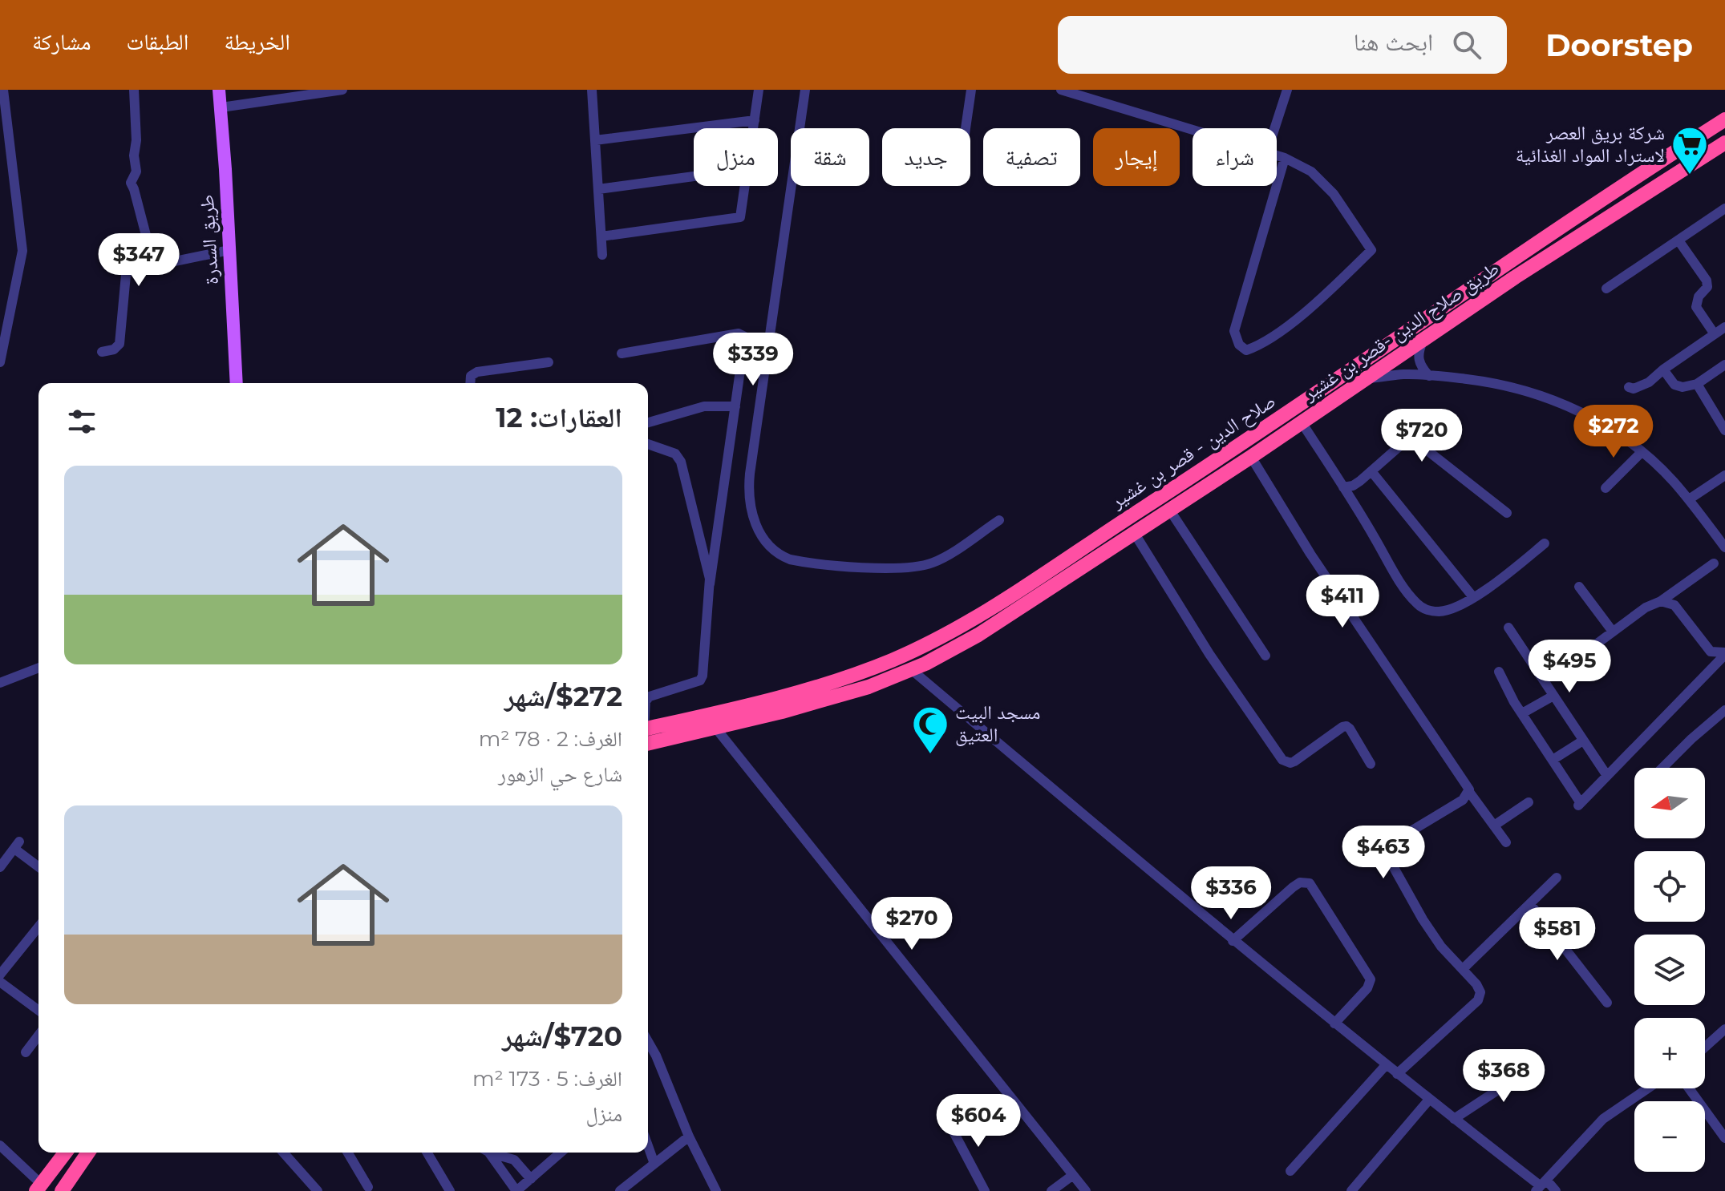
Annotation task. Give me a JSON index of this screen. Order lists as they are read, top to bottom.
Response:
{
  "streets": {
    "highway": ["طريق صلاح الدين -قصر بن غشير", "صلاح الدين - قصر بن غشير"],
    "main road": ["طريق السدرة"]
  },
  "places": {
    "supermarket": ["شركة بريق العصر لاستراد المواد الغذائية"],
    "mosque": ["مسجد البيت العتيق"]
  },
  "north": "left",
  "page": {
    "header": "Doorstep",
    "search": "ابحث هنا",
    "nav": ["الخريطة", "الطبقات", "مشاركة"],
    "chip": [
      "شراء",
      "إيجار",
      "تصفية",
      "جديد",
      "شقة",
      "منزل"
    ],
    "price": [
      "$347",
      "$339",
      "$272",
      "$720",
      "$411",
      "$495",
      "$463",
      "$336",
      "$270",
      "$581",
      "$368",
      "$604"
    ],
    "heading": "العقارات: 12",
    "list": [
      {
        "name": "$272/شهر",
        "note": "الغرف: 2 · 78 m² · شارع حي الزهور"
      },
      {
        "name": "$720/شهر",
        "note": "الغرف: 5 · 173 m² · منزل"
      }
    ],
    "map_buttons": ["+", "−"]
  }
}
